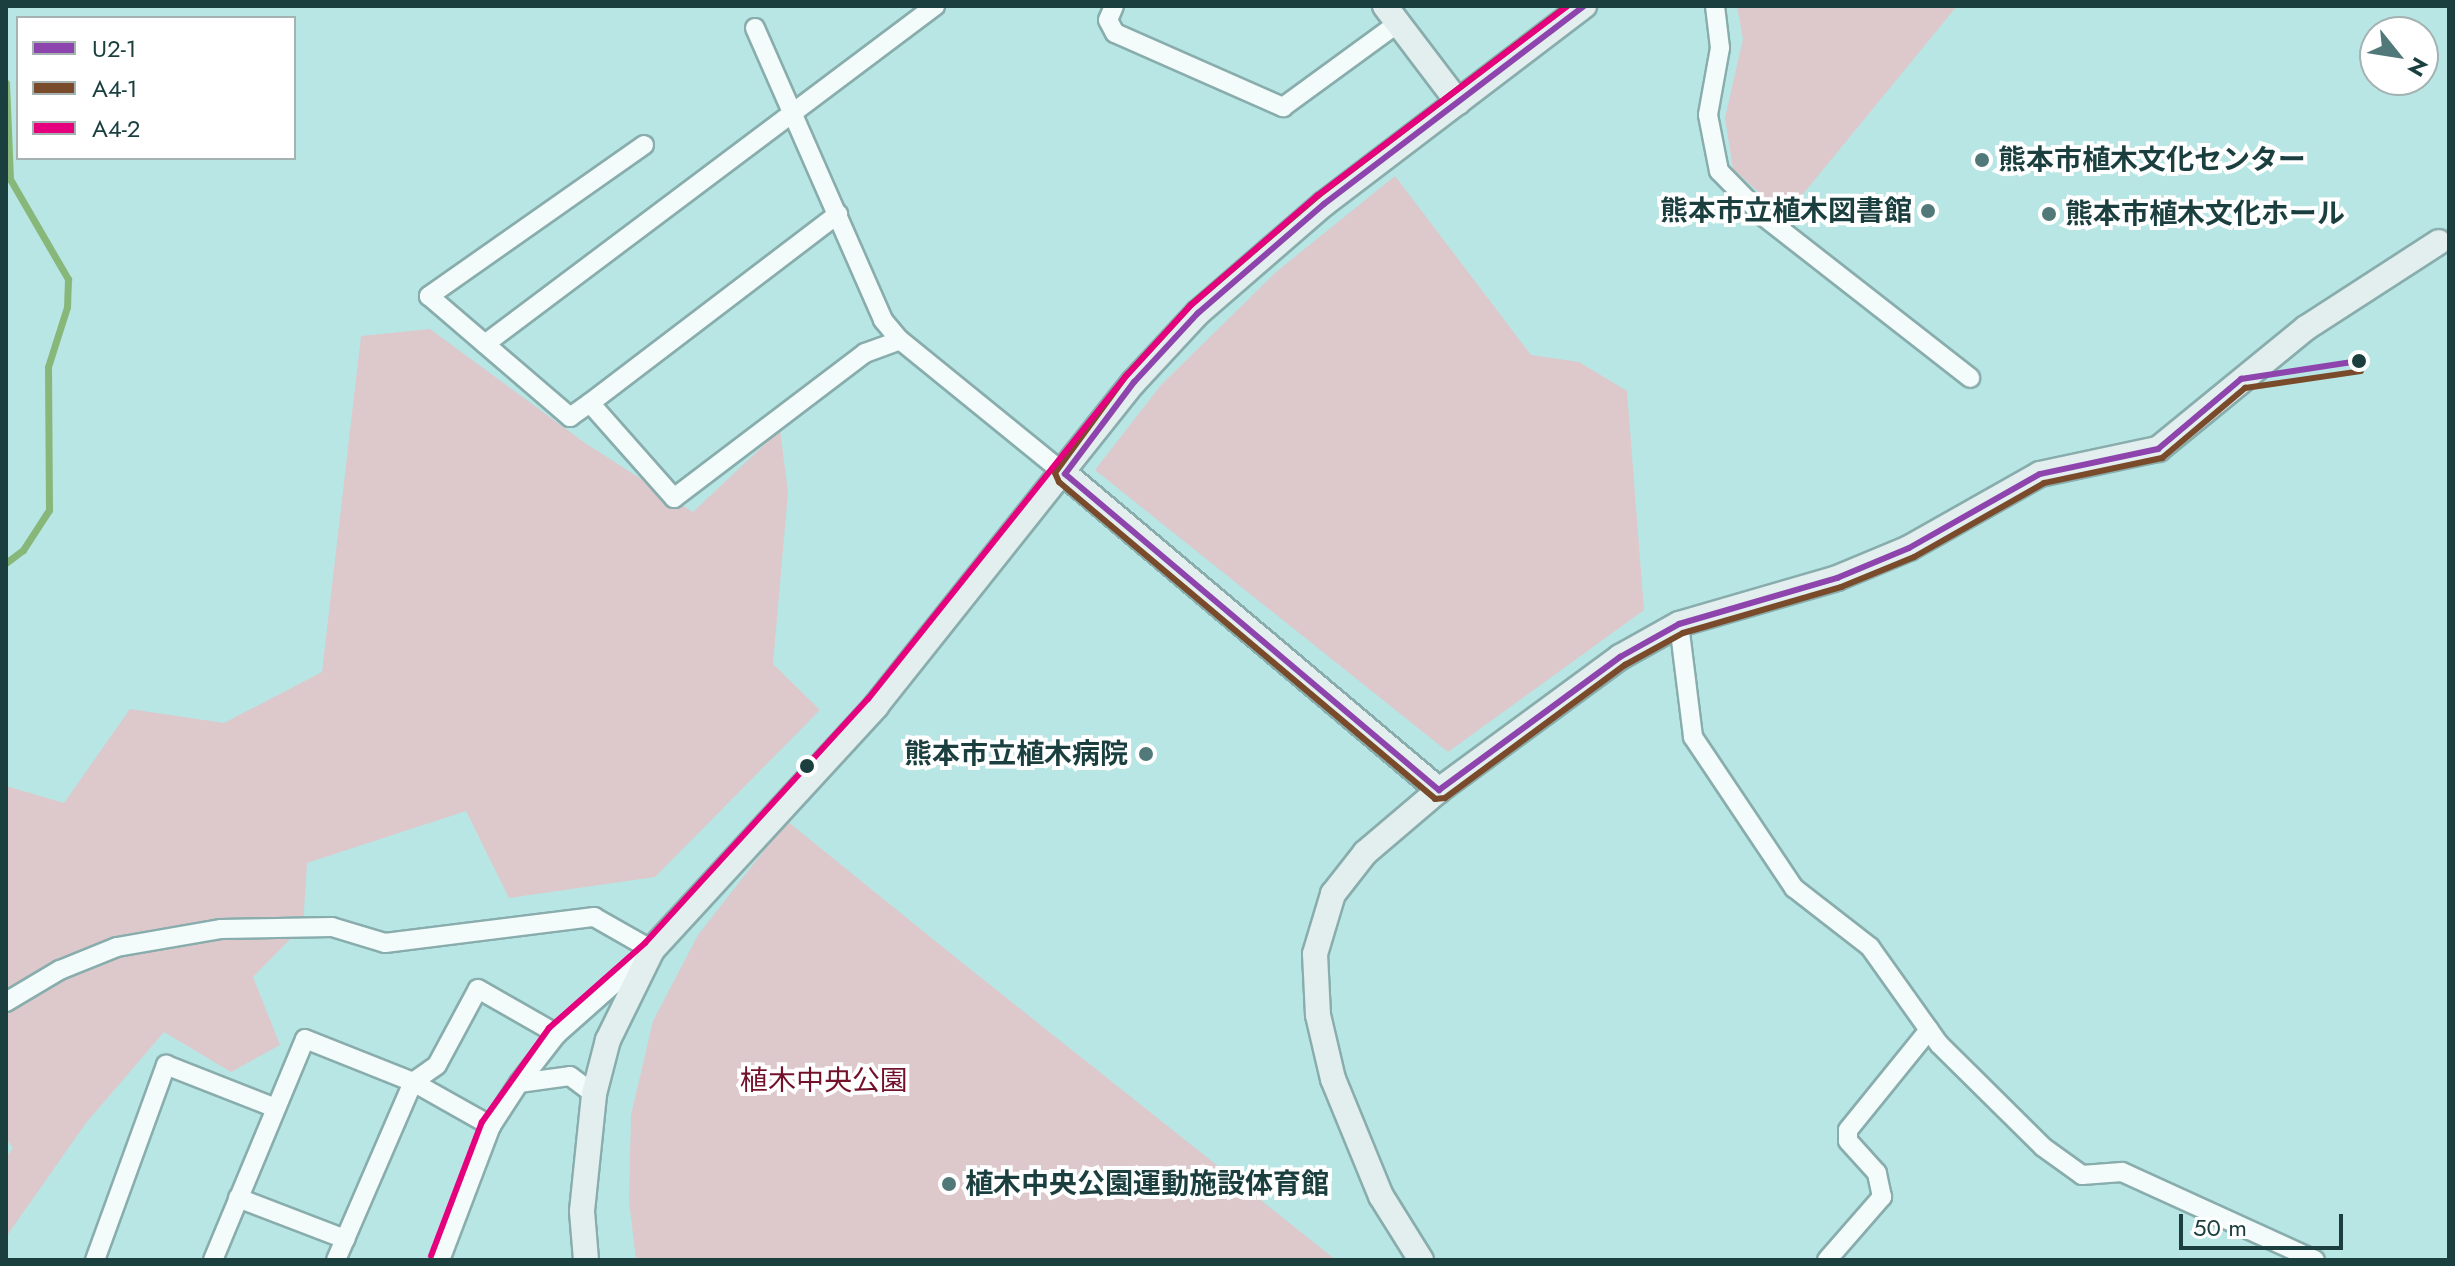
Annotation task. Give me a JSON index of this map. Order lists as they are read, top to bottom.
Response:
{
  "parks": ["植木中央公園"],
  "places": [
    "熊本市植木文化センター",
    "熊本市立植木図書館",
    "熊本市植木文化ホール",
    "熊本市立植木病院",
    "植木中央公園運動施設体育館"
  ],
  "lines": ["transit line U2-1", "transit line A4-1", "transit line A4-2"],
  "legend": ["U2-1", "A4-1", "A4-2"],
  "scale_bar": "50 m",
  "north": "bottom right"
}
